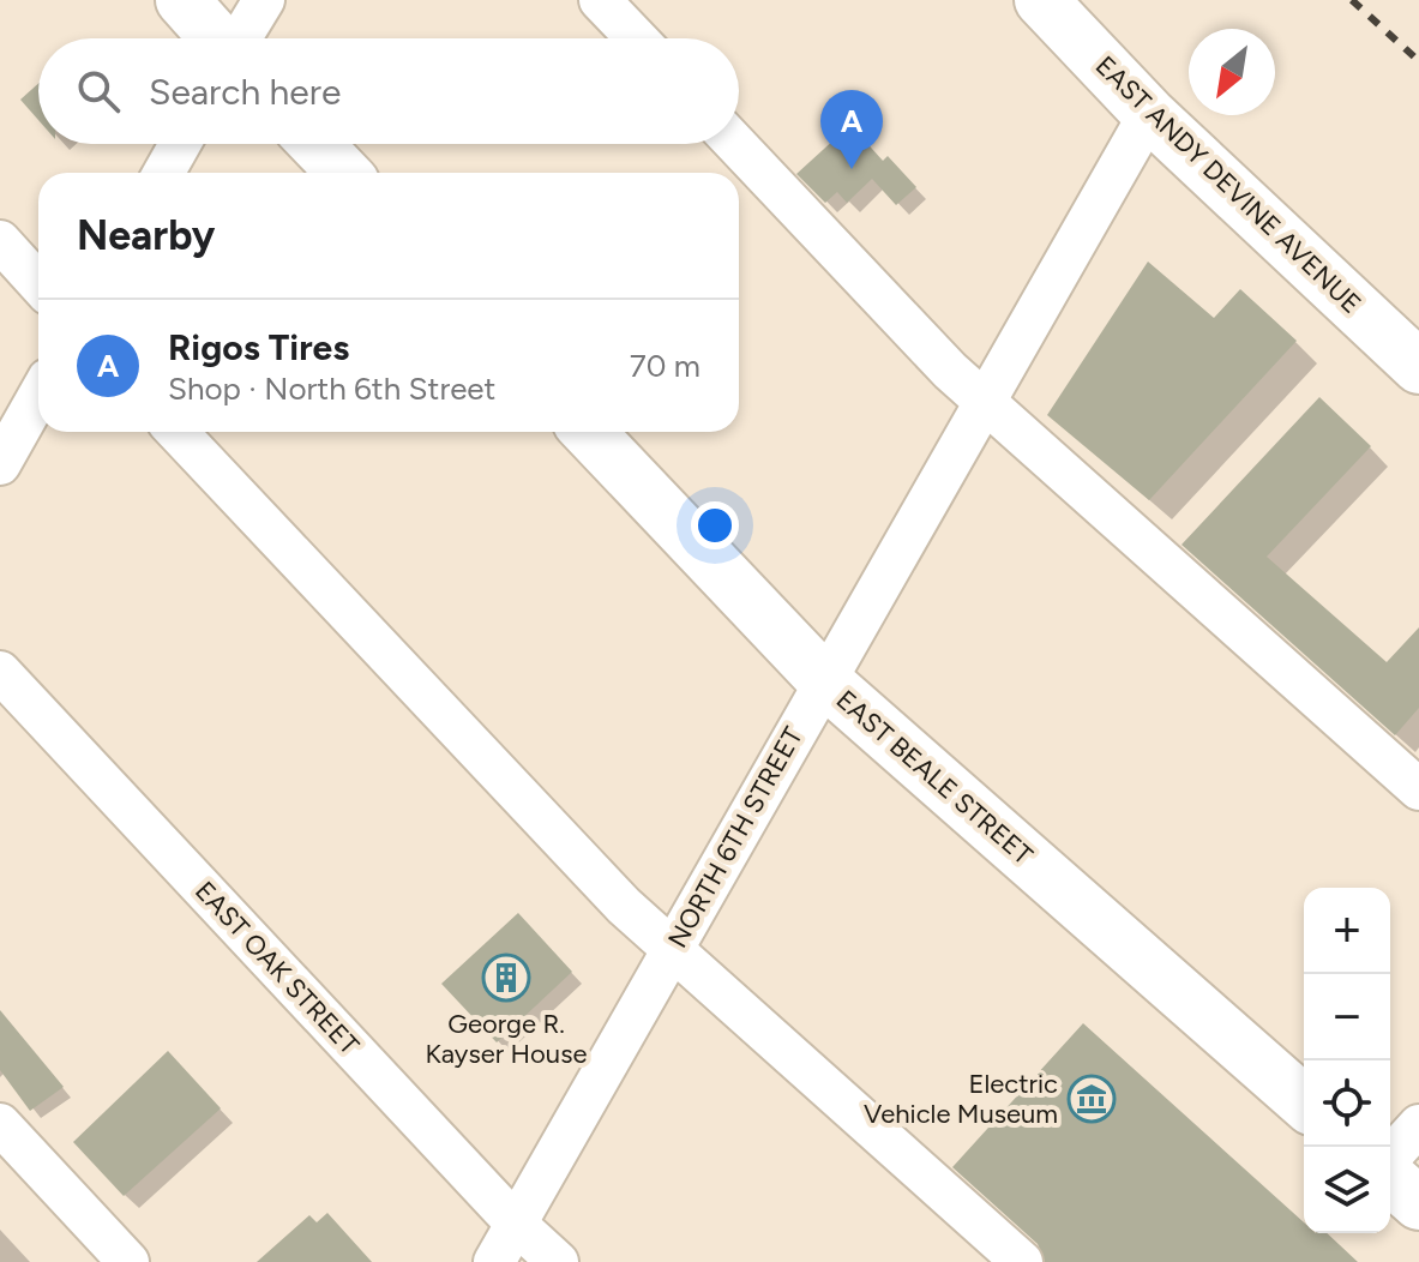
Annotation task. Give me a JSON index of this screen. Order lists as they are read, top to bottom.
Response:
{
  "streets": {
    "main road": ["EAST ANDY DEVINE AVENUE", "EAST BEALE STREET"],
    "street": ["NORTH 6TH STREET", "EAST OAK STREET"]
  },
  "crossings": [
    ["EAST ANDY DEVINE AVENUE", "NORTH 6TH STREET"],
    ["EAST BEALE STREET", "NORTH 6TH STREET"],
    ["NORTH 6TH STREET", "EAST OAK STREET"]
  ],
  "places": {
    "building": ["George R. Kayser House"],
    "museum": ["Electric Vehicle Museum"]
  },
  "north": "bottom left",
  "page": {
    "search": "Search here",
    "pins": "A",
    "heading": "Nearby",
    "list": [
      {
        "mark": "A",
        "name": "Rigos Tires",
        "note": "Shop · North 6th Street",
        "value": "70 m"
      }
    ],
    "map_buttons": ["+", "−"]
  }
}
